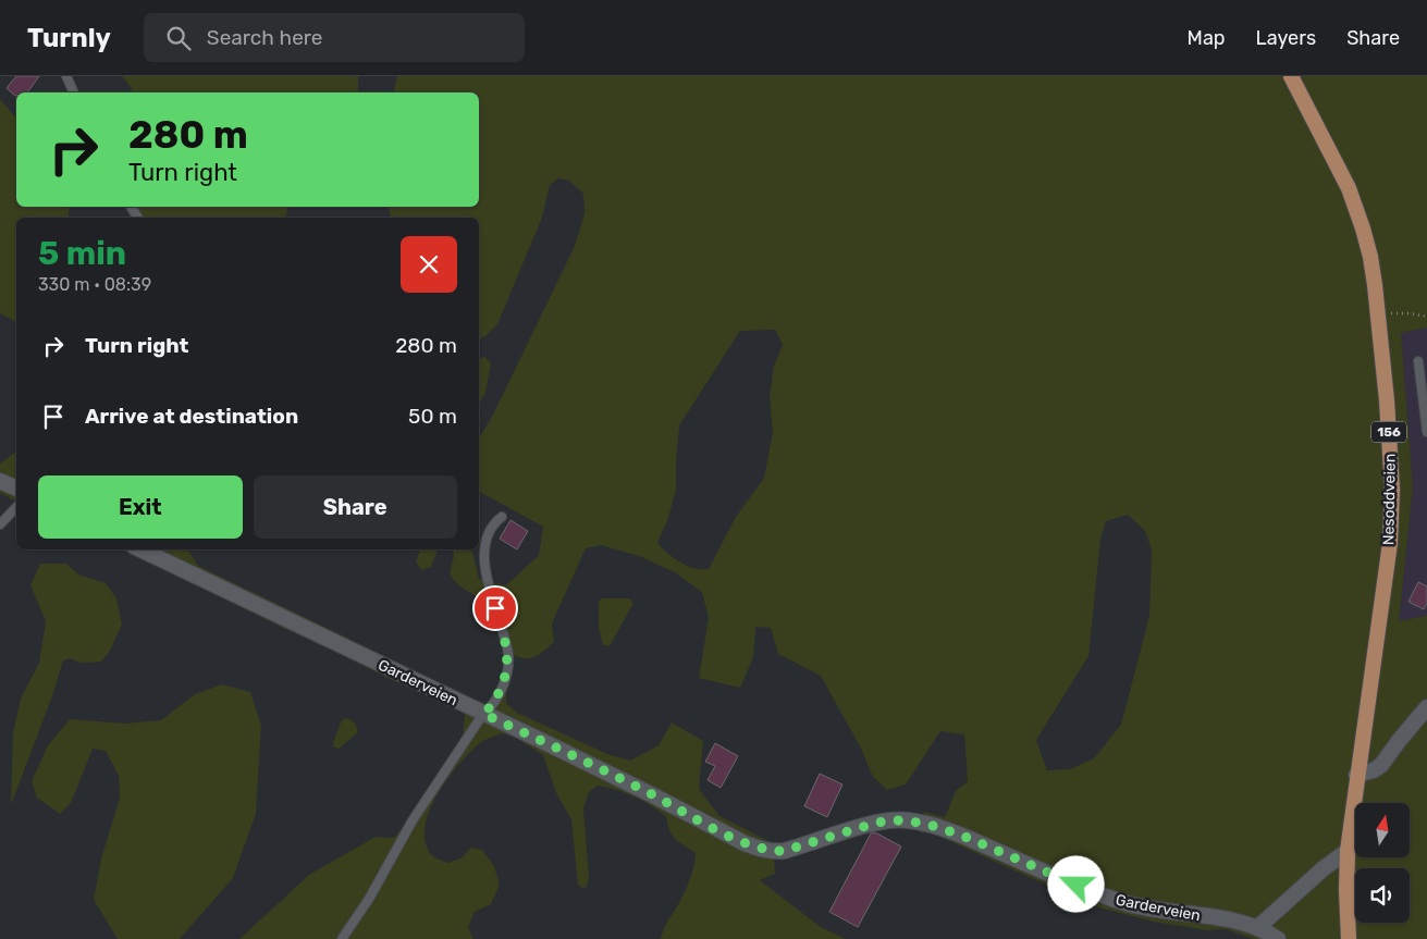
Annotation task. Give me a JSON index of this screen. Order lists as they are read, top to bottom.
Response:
{
  "streets": {
    "main road": ["156", "Nesoddveien"],
    "street": ["Garderveien"]
  },
  "north": "top",
  "page": {
    "header": "Turnly",
    "search": "Search here",
    "nav": ["Map", "Layers", "Share"],
    "turn": ["280 m", "Turn right"],
    "heading": ["5 min", "330 m · 08:39"],
    "list": [
      {
        "name": "Turn right",
        "value": "280 m"
      },
      {
        "name": "Arrive at destination",
        "value": "50 m"
      }
    ],
    "buttons": ["Exit", "Share"]
  }
}
